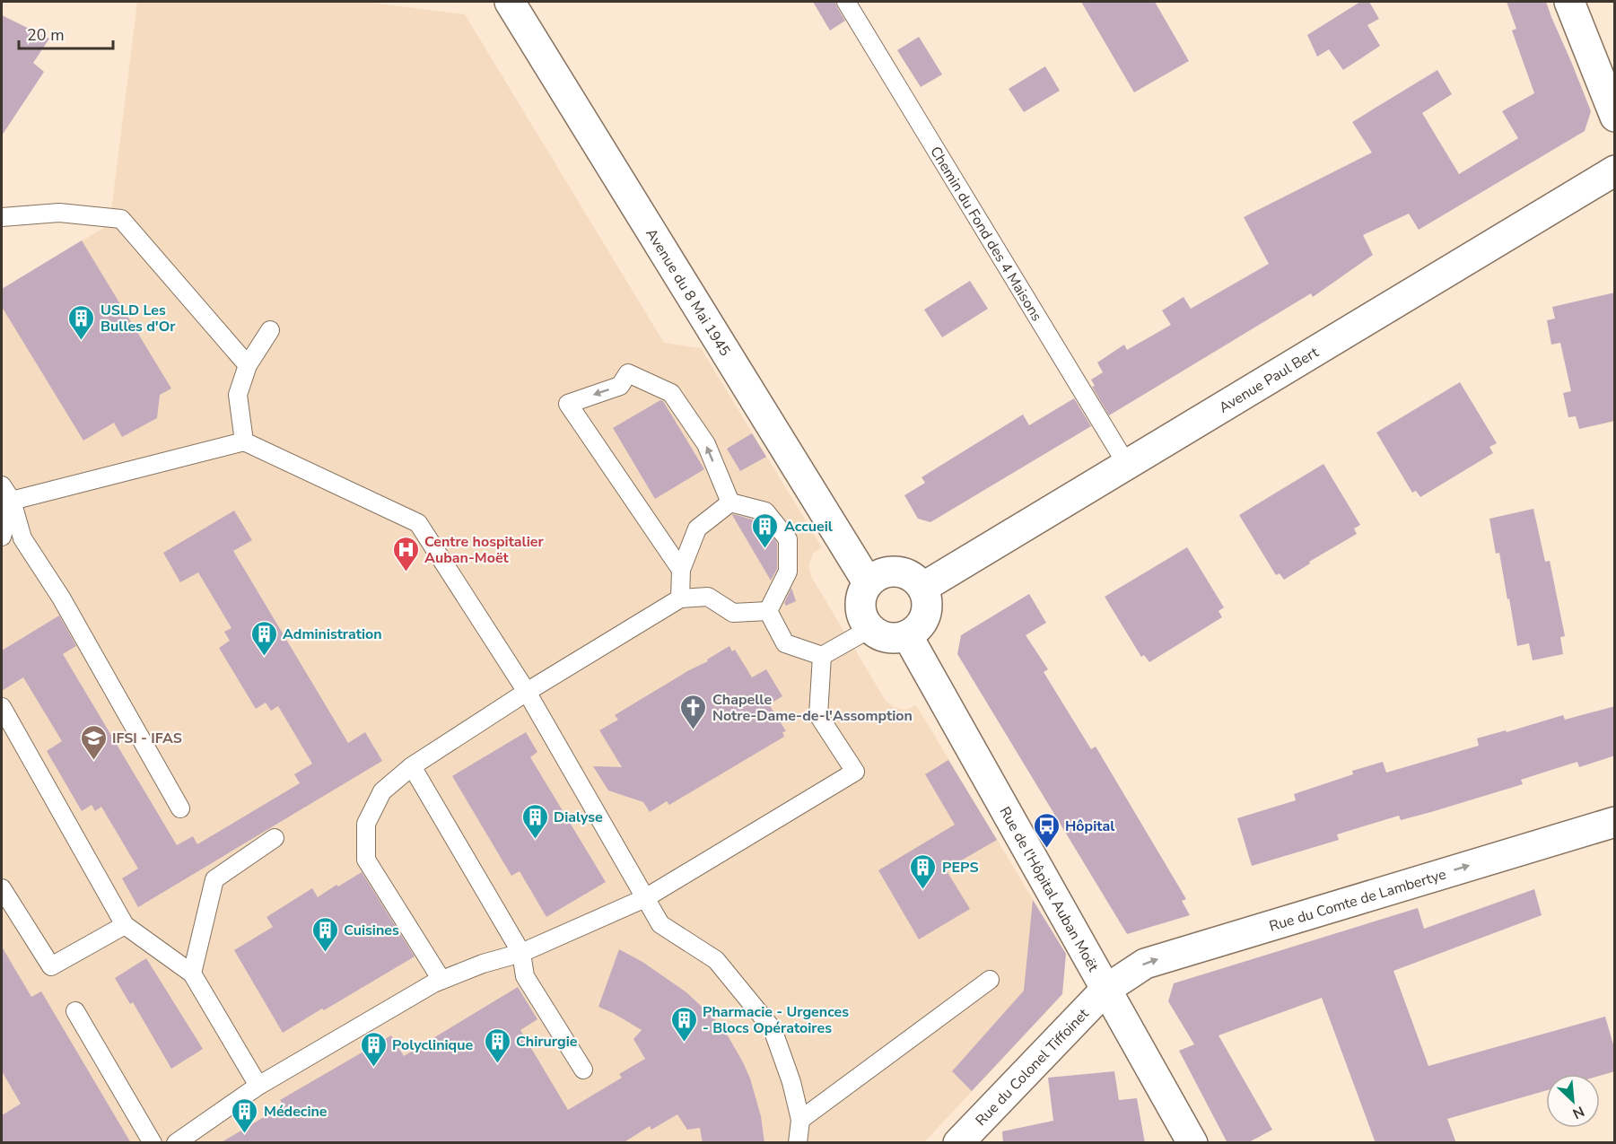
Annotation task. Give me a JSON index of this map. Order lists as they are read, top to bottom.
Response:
{
  "streets": {
    "main road": [
      "Avenue du 8 Mai 1945",
      "Avenue Paul Bert",
      "Rue de l'Hôpital Auban Moët",
      "Rue du Comte de Lambertye",
      "Rue du Colonel Tiffoinet"
    ],
    "lane": ["Chemin du Fond des 4 Maisons"]
  },
  "crossings": [
    ["Chemin du Fond des 4 Maisons", "Avenue Paul Bert"],
    ["Avenue du 8 Mai 1945", "Avenue Paul Bert"],
    ["Avenue du 8 Mai 1945", "Rue de l'Hôpital Auban Moët"],
    ["Avenue Paul Bert", "Rue de l'Hôpital Auban Moët"],
    ["Rue de l'Hôpital Auban Moët", "Rue du Comte de Lambertye"],
    ["Rue de l'Hôpital Auban Moët", "Rue du Colonel Tiffoinet"],
    ["Rue du Comte de Lambertye", "Rue du Colonel Tiffoinet"]
  ],
  "one_way": ["Rue du Comte de Lambertye"],
  "places": {
    "building": [
      "USLD Les Bulles d'Or",
      "Accueil",
      "Administration",
      "Dialyse",
      "PEPS",
      "Cuisines",
      "Pharmacie - Urgences - Blocs Opératoires",
      "Chirurgie",
      "Polyclinique",
      "Médecine"
    ],
    "hospital": ["Centre hospitalier Auban-Moët"],
    "church": ["Chapelle Notre-Dame-de-l'Assomption"],
    "school or university": ["IFSI - IFAS"],
    "bus stop": ["Hôpital"]
  },
  "scale_bar": "20 m",
  "north": "bottom right"
}
